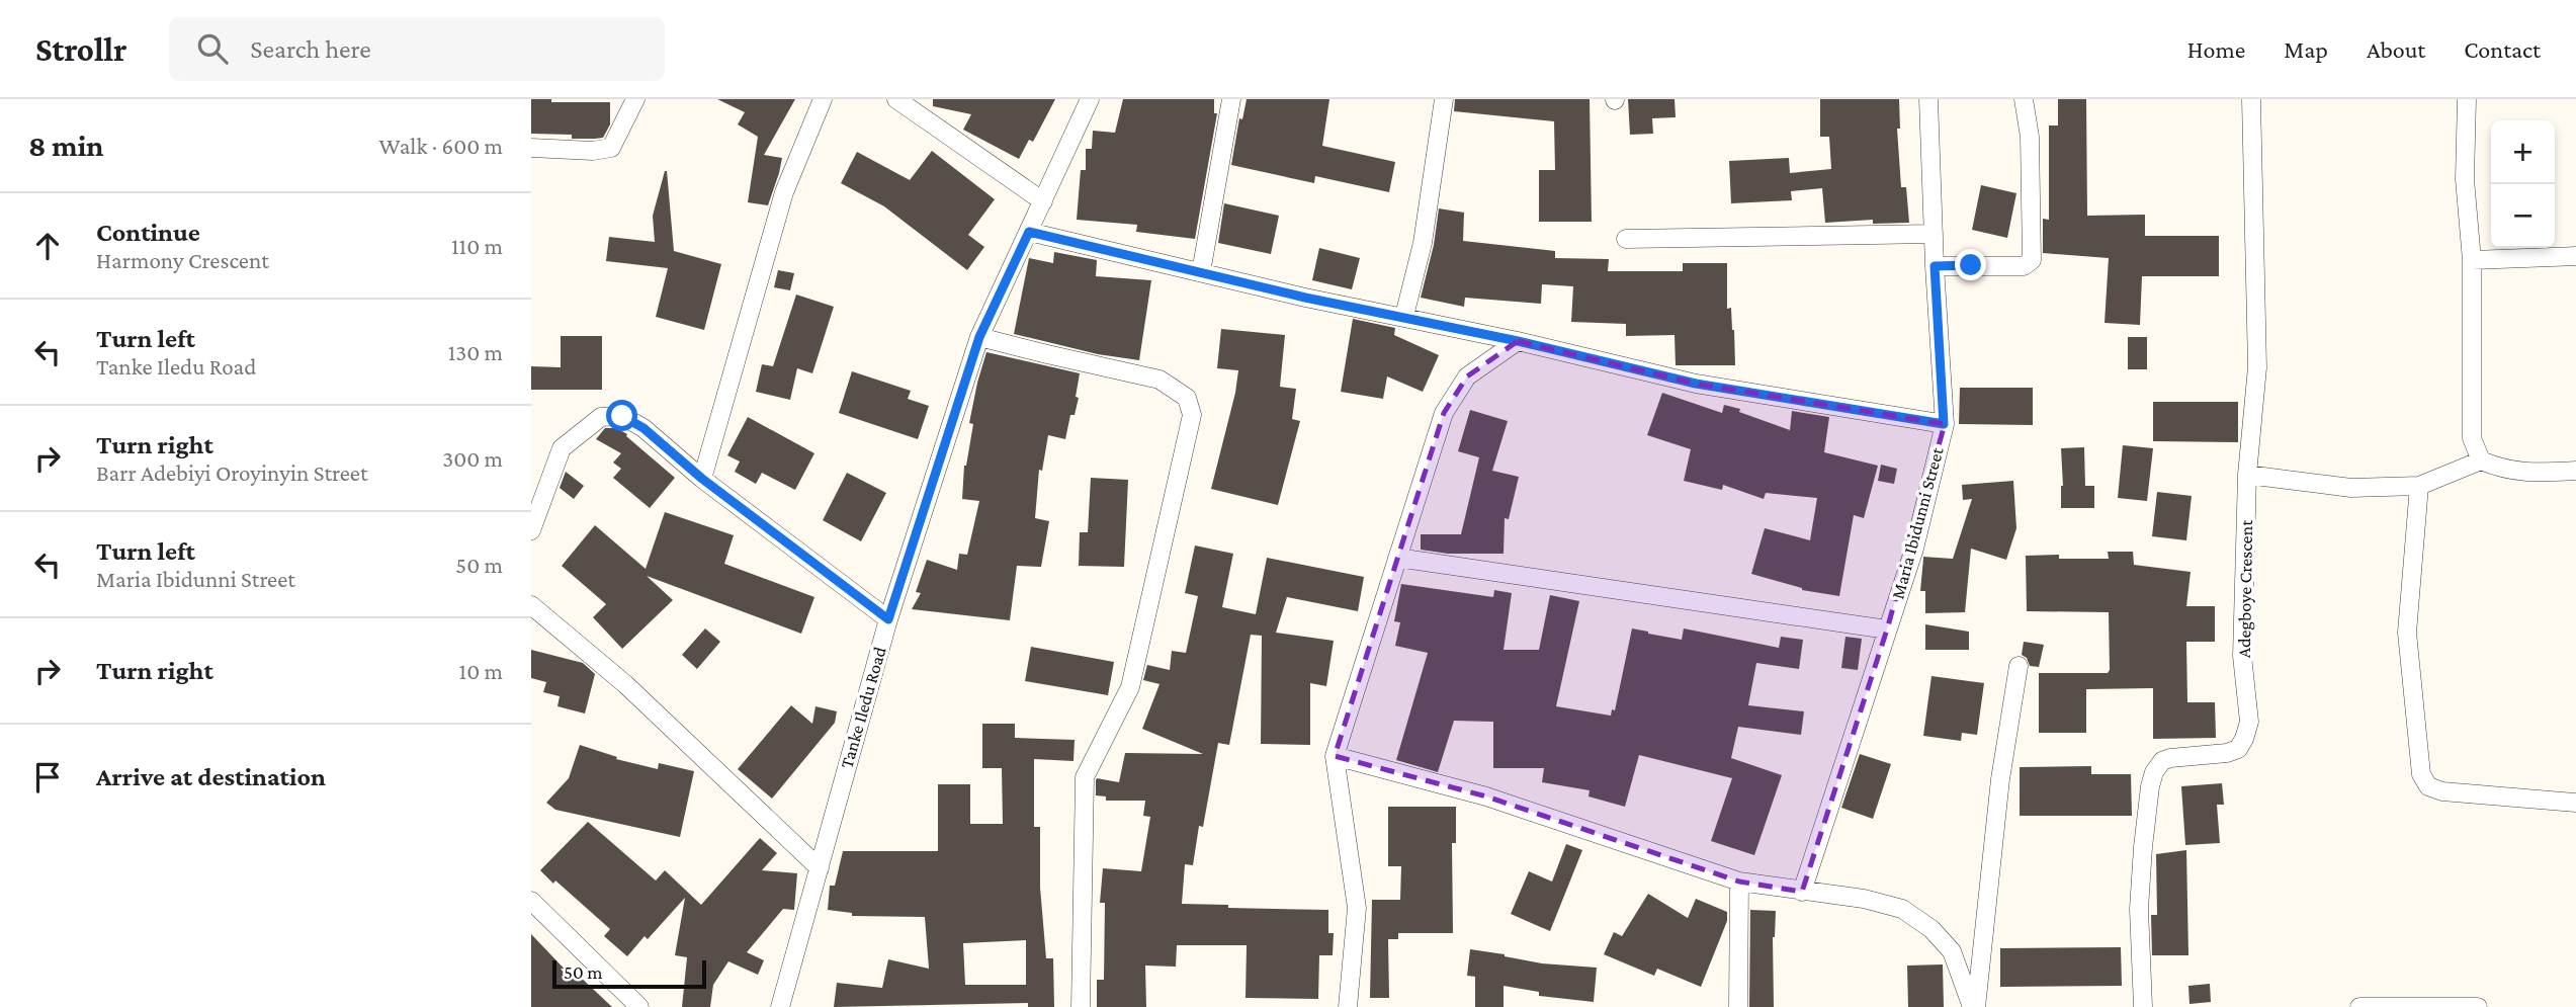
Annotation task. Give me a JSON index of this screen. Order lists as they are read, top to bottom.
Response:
{
  "streets": {
    "street": ["Maria Ibidunni Street", "Adegboye Crescent", "Tanke Iledu Road"]
  },
  "scale_bar": "50 m",
  "page": {
    "header": "Strollr",
    "search": "Search here",
    "nav": [
      "Home",
      "Map",
      "About",
      "Contact"
    ],
    "heading": ["8 min", "Walk · 600 m"],
    "map_buttons": ["+", "−"],
    "list": [
      ["Continue", "Harmony Crescent", "110 m"],
      ["Turn left", "Tanke Iledu Road", "130 m"],
      ["Turn right", "Barr Adebiyi Oroyinyin Street", "300 m"],
      ["Turn left", "Maria Ibidunni Street", "50 m"],
      ["Turn right", "10 m"],
      "Arrive at destination"
    ],
    "scale": "50 m"
  }
}
